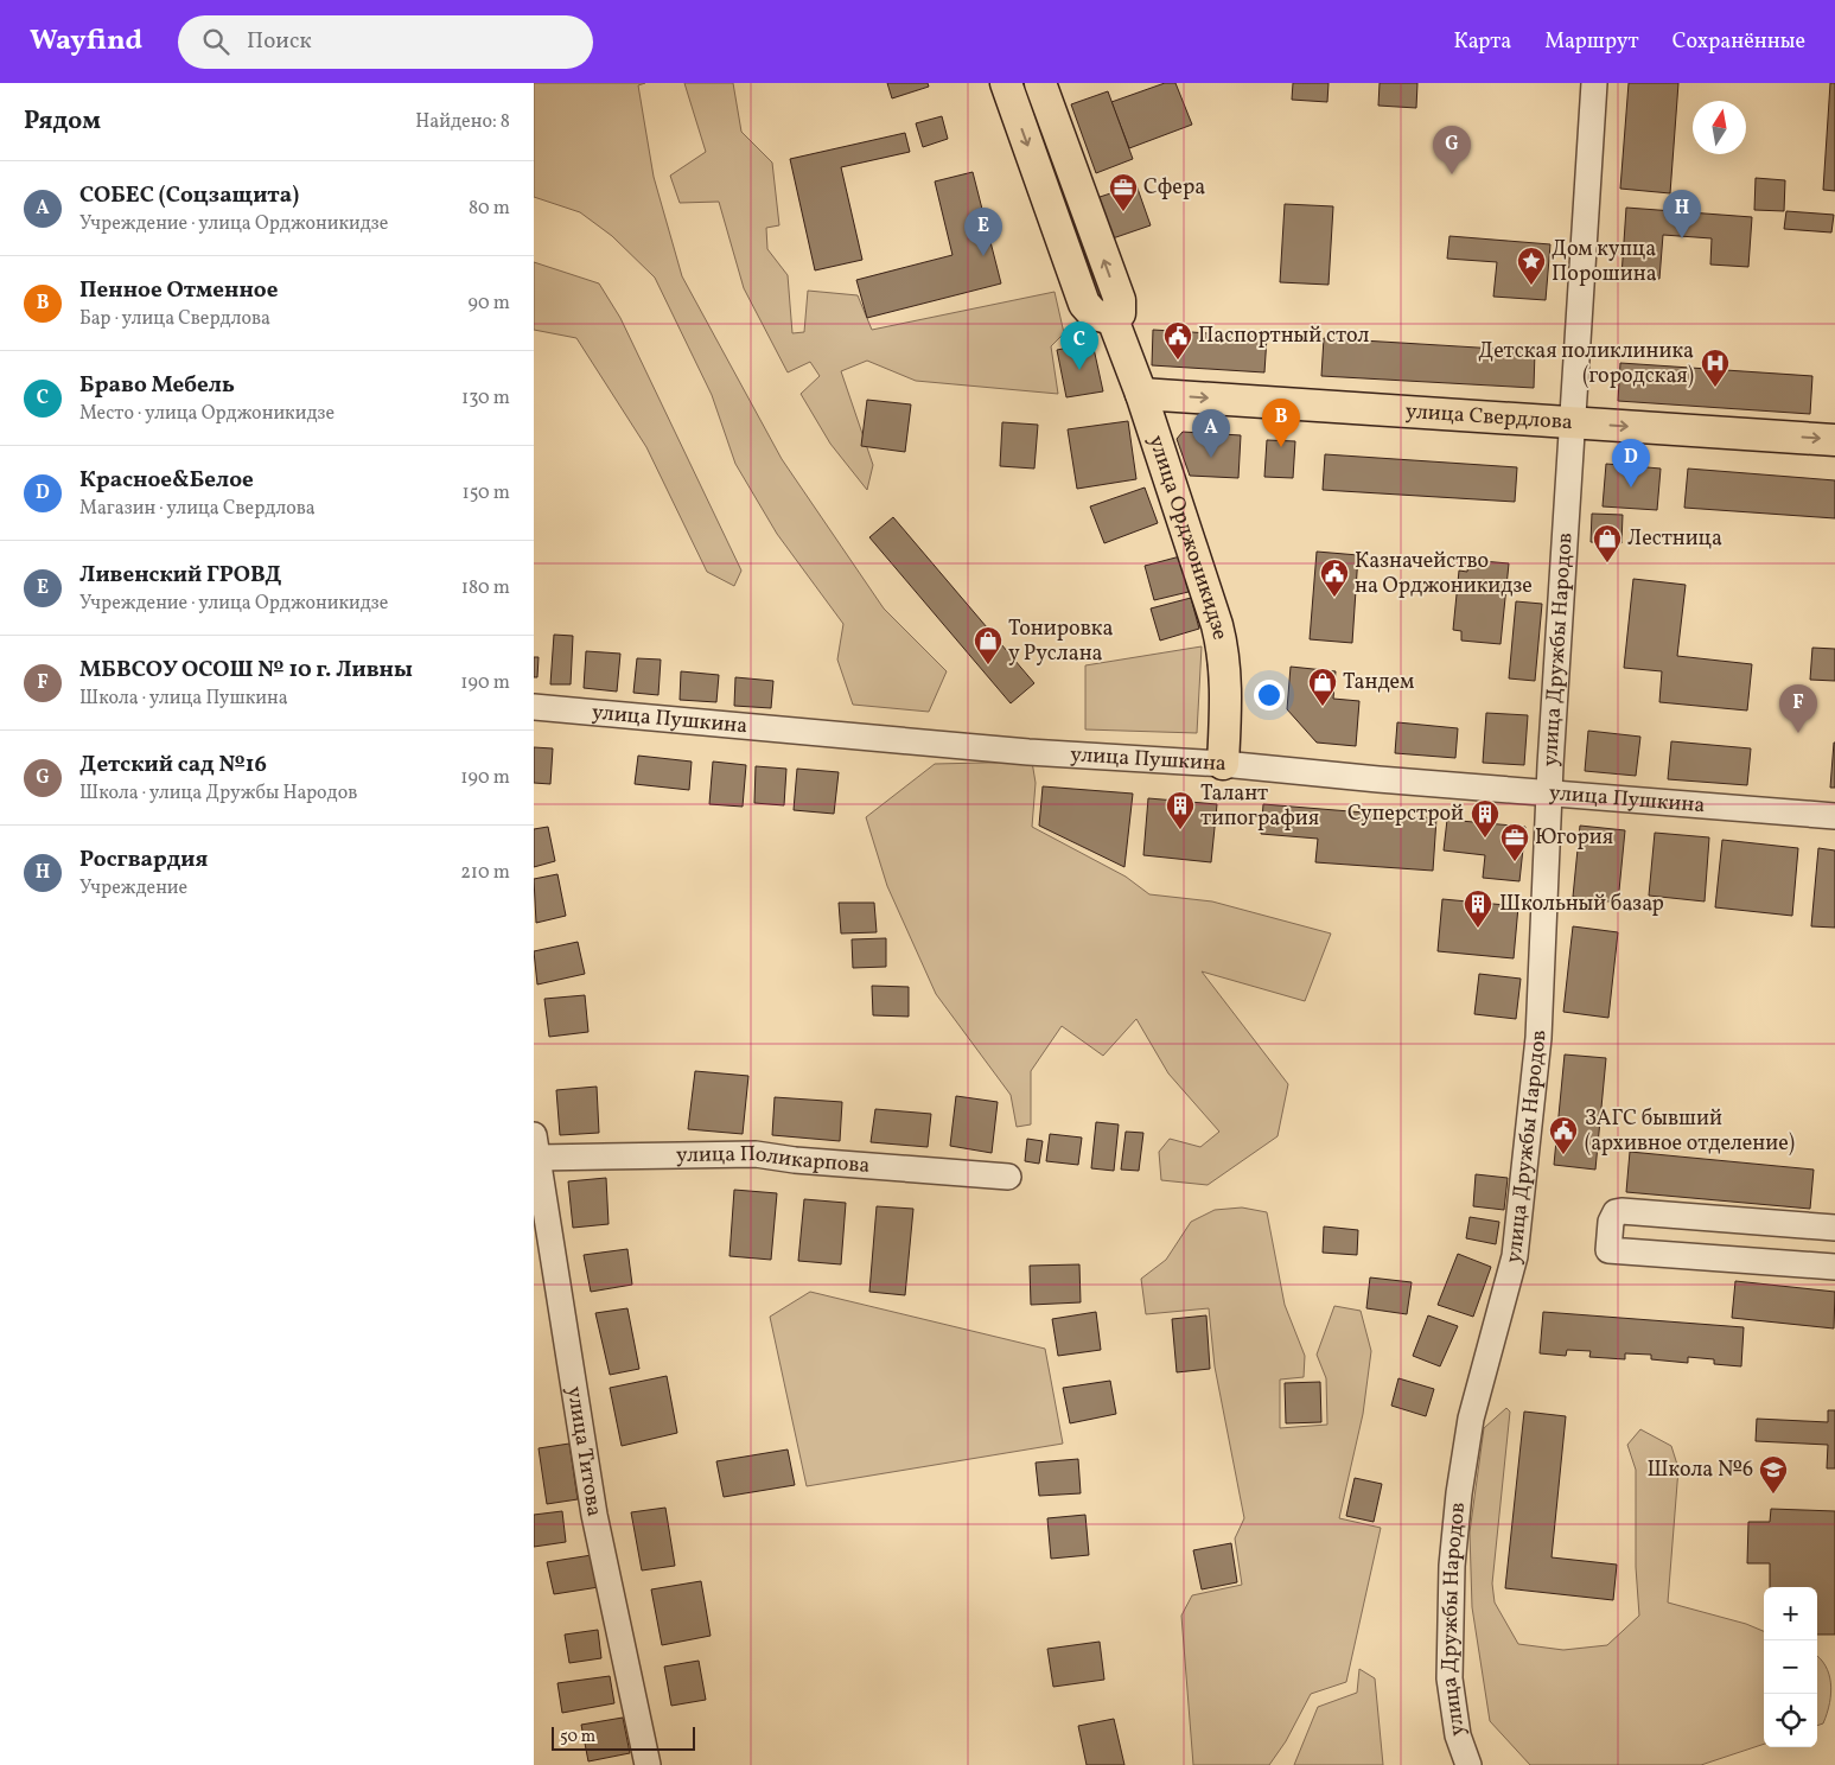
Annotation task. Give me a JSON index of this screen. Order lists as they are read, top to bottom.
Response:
{
  "streets": {
    "main road": ["улица Свердлова", "улица Орджоникидзе"],
    "street": [
      "улица Дружбы Народов",
      "улица Пушкина",
      "улица Поликарпова",
      "улица Титова"
    ]
  },
  "crossings": [
    ["улица Свердлова", "улица Орджоникидзе"],
    ["улица Свердлова", "улица Дружбы Народов"],
    ["улица Орджоникидзе", "улица Пушкина"],
    ["улица Дружбы Народов", "улица Пушкина"],
    ["улица Поликарпова", "улица Титова"]
  ],
  "one_way": ["улица Свердлова"],
  "places": {
    "office": ["Сфера", "Югория"],
    "place": ["Дом купца Порошина"],
    "public building": ["Паспортный стол", "Казначейство на Орджоникидзе", "ЗАГС бывший (архивное отделение)"],
    "hospital": ["Детская поликлиника (городская)"],
    "shop": ["Лестница", "Тонировка у Руслана", "Тандем"],
    "building": ["Талант типография", "Суперстрой", "Школьный базар"],
    "school or university": ["Школа №6"]
  },
  "scale_bar": "50 m",
  "north": "top",
  "page": {
    "header": "Wayfind",
    "search": "Поиск",
    "nav": ["Карта", "Маршрут", "Сохранённые"],
    "heading": ["Рядом", "Найдено: 8"],
    "pins": [
      "G",
      "H",
      "E",
      "C",
      "B",
      "A",
      "D",
      "F"
    ],
    "list": [
      {
        "mark": "A",
        "name": "СОБЕС (Соцзащита)",
        "note": "Учреждение · улица Орджоникидзе",
        "value": "80 m"
      },
      {
        "mark": "B",
        "name": "Пенное Отменное",
        "note": "Бар · улица Свердлова",
        "value": "90 m"
      },
      {
        "mark": "C",
        "name": "Браво Мебель",
        "note": "Место · улица Орджоникидзе",
        "value": "130 m"
      },
      {
        "mark": "D",
        "name": "Красное&Белое",
        "note": "Магазин · улица Свердлова",
        "value": "150 m"
      },
      {
        "mark": "E",
        "name": "Ливенский ГРОВД",
        "note": "Учреждение · улица Орджоникидзе",
        "value": "180 m"
      },
      {
        "mark": "F",
        "name": "МБВСОУ ОСОШ № 10 г. Ливны",
        "note": "Школа · улица Пушкина",
        "value": "190 m"
      },
      {
        "mark": "G",
        "name": "Детский сад №16",
        "note": "Школа · улица Дружбы Народов",
        "value": "190 m"
      },
      {
        "mark": "H",
        "name": "Росгвардия",
        "note": "Учреждение",
        "value": "210 m"
      }
    ],
    "map_buttons": ["+", "−"],
    "scale": "50 m"
  }
}
